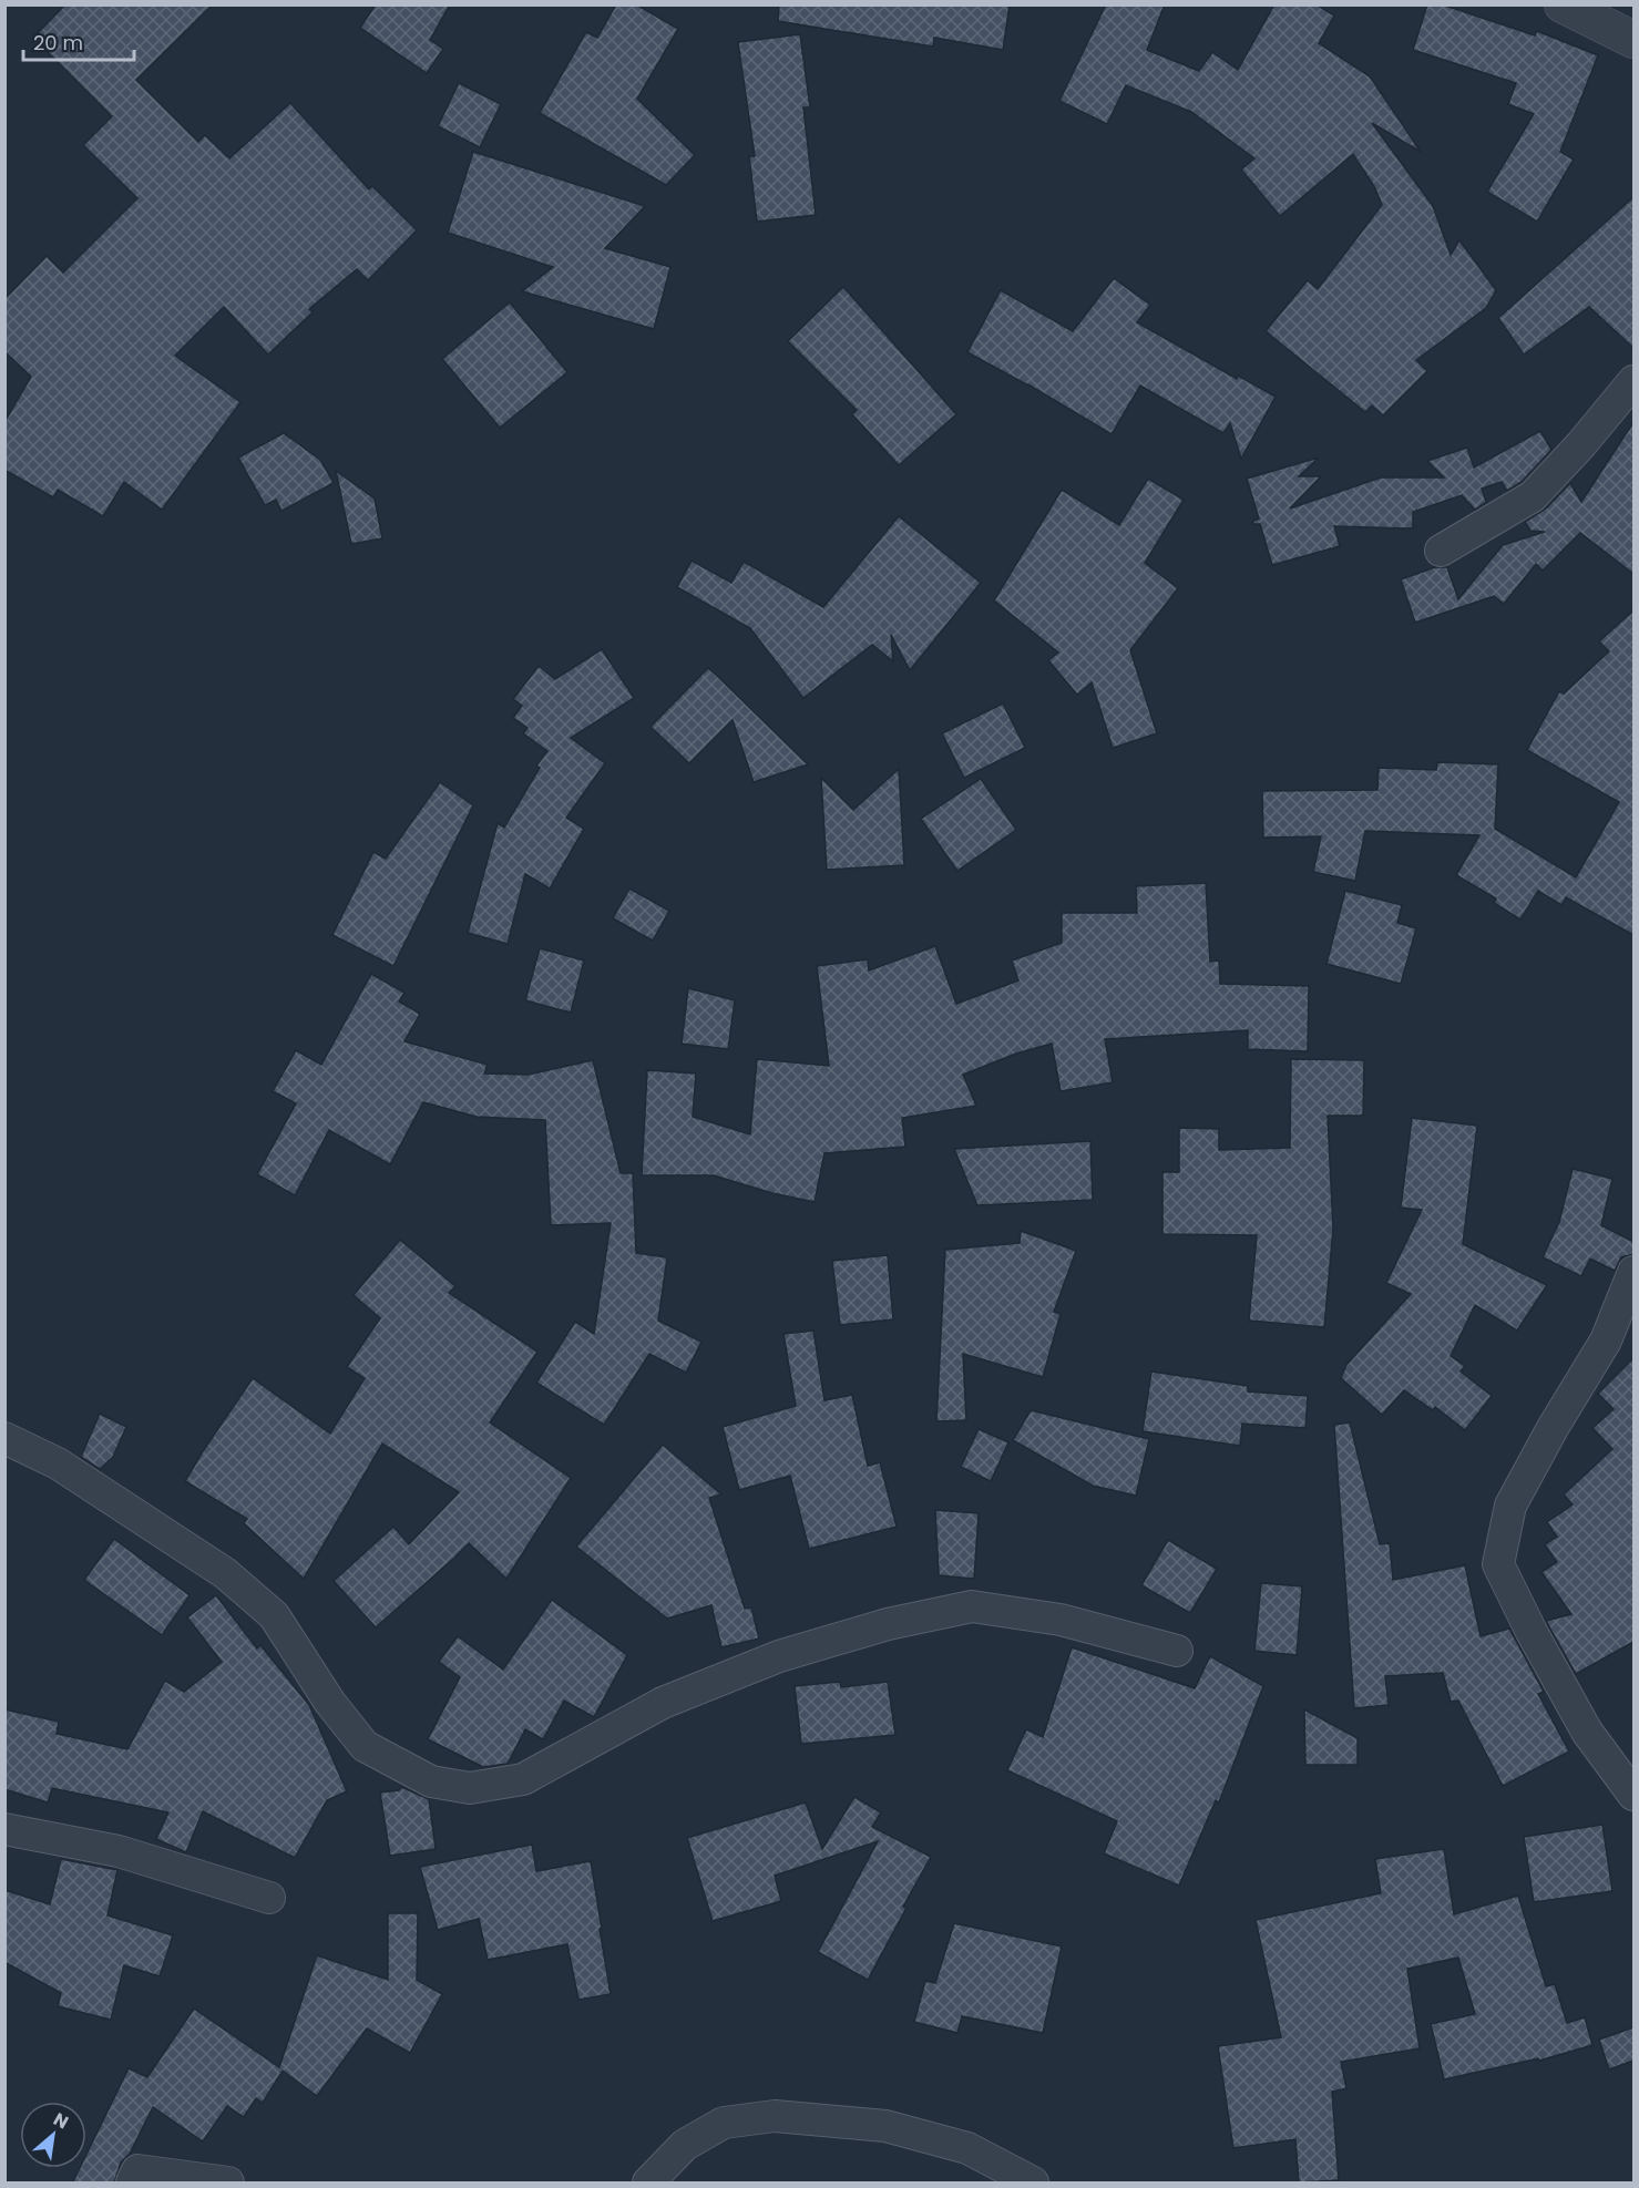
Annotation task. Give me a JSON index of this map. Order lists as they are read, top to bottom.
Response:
{
  "scale_bar": "20 m",
  "north": "top right"
}
